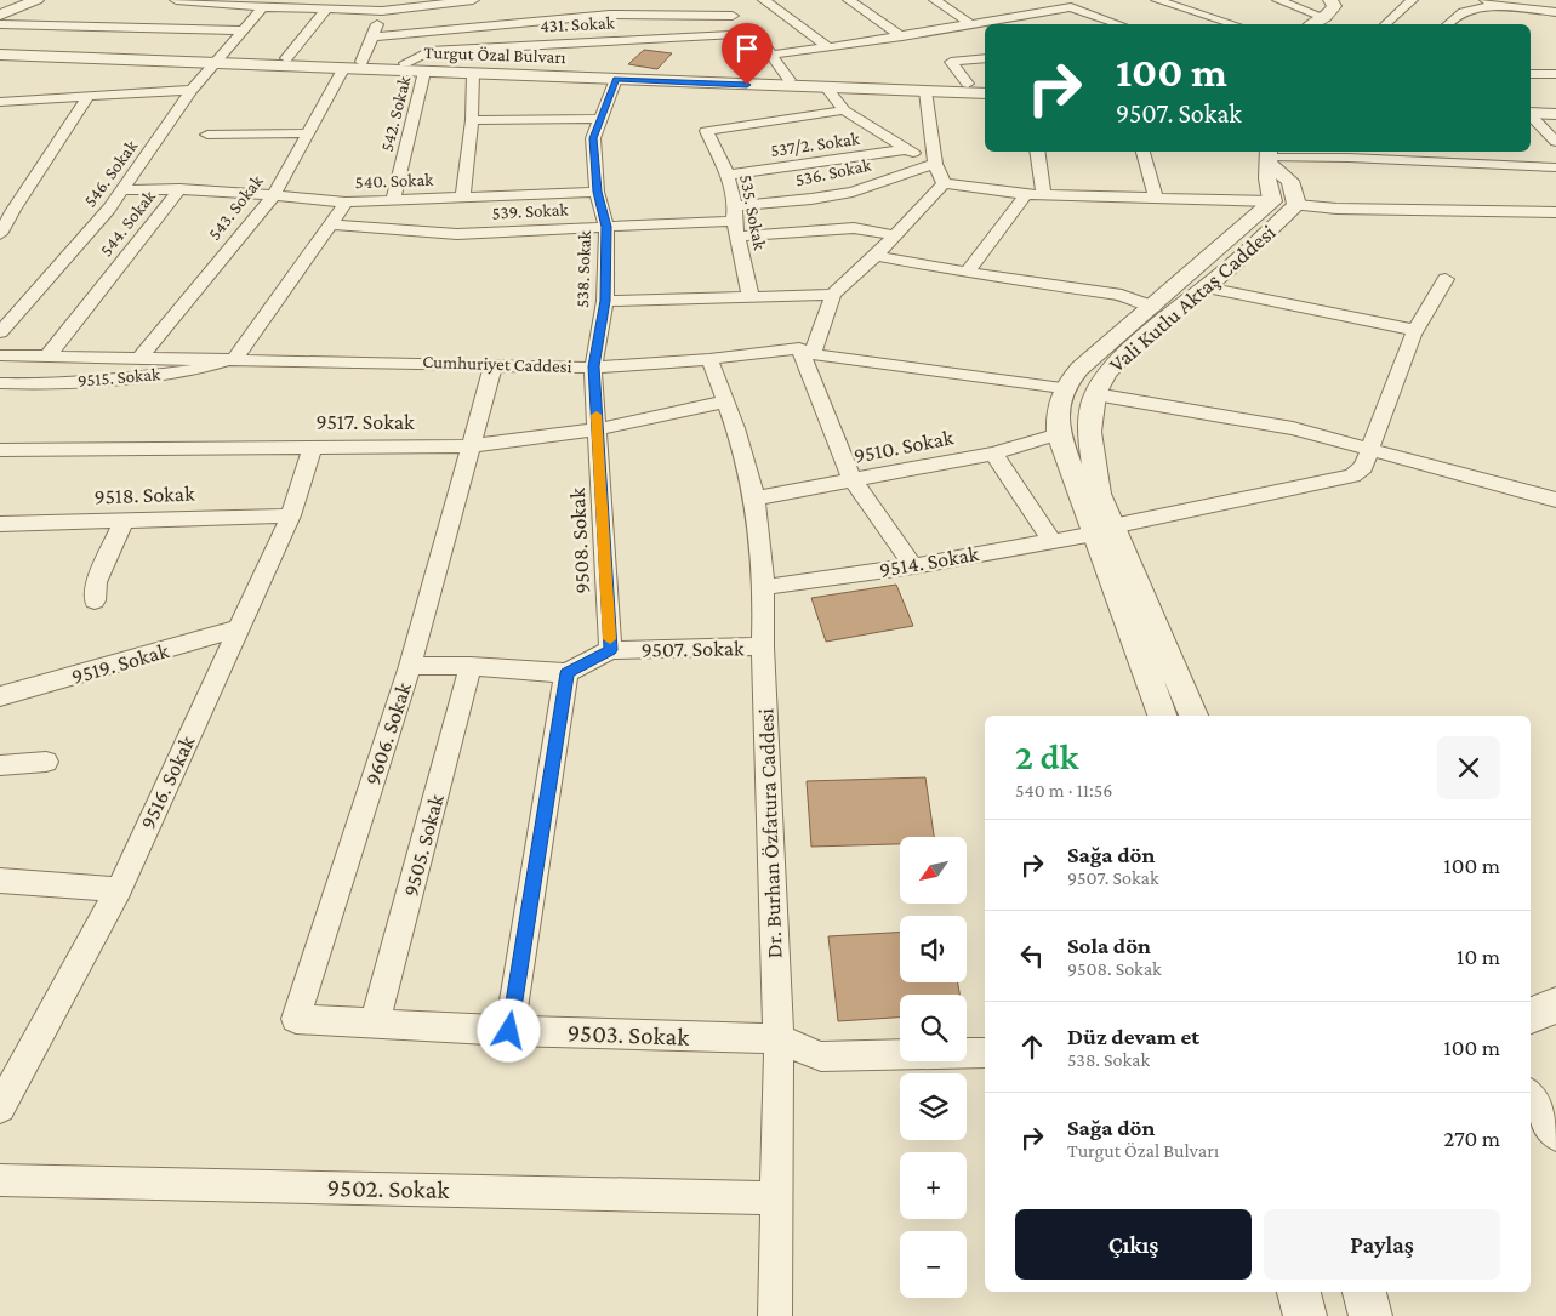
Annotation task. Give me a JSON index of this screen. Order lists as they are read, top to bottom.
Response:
{
  "streets": {
    "street": [
      "431. Sokak",
      "Turgut Özal Bulvarı",
      "542. Sokak",
      "537/2. Sokak",
      "536. Sokak",
      "546. Sokak",
      "540. Sokak",
      "543. Sokak",
      "539. Sokak",
      "535. Sokak",
      "544. Sokak",
      "538. Sokak",
      "Vali Kutlu Aktaş Caddesi",
      "Cumhuriyet Caddesi",
      "9515. Sokak",
      "9517. Sokak",
      "9510. Sokak",
      "9518. Sokak",
      "9508. Sokak",
      "9514. Sokak",
      "9507. Sokak",
      "9519. Sokak",
      "9606. Sokak",
      "9516. Sokak",
      "Dr. Burhan Özfatura Caddesi",
      "9505. Sokak",
      "9503. Sokak",
      "9502. Sokak"
    ]
  },
  "crossings": [
    ["431. Sokak", "Turgut Özal Bulvarı"],
    ["Turgut Özal Bulvarı", "542. Sokak"],
    ["Turgut Özal Bulvarı", "546. Sokak"],
    ["Turgut Özal Bulvarı", "543. Sokak"],
    ["Turgut Özal Bulvarı", "538. Sokak"],
    ["542. Sokak", "540. Sokak"],
    ["537/2. Sokak", "535. Sokak"],
    ["536. Sokak", "539. Sokak"],
    ["536. Sokak", "535. Sokak"],
    ["540. Sokak", "539. Sokak"],
    ["540. Sokak", "544. Sokak"],
    ["540. Sokak", "538. Sokak"],
    ["540. Sokak", "Cumhuriyet Caddesi"],
    ["540. Sokak", "9515. Sokak"],
    ["543. Sokak", "544. Sokak"],
    ["543. Sokak", "Cumhuriyet Caddesi"],
    ["539. Sokak", "535. Sokak"],
    ["539. Sokak", "538. Sokak"],
    ["544. Sokak", "Cumhuriyet Caddesi"],
    ["538. Sokak", "Cumhuriyet Caddesi"],
    ["538. Sokak", "9517. Sokak"],
    ["538. Sokak", "9508. Sokak"],
    ["Vali Kutlu Aktaş Caddesi", "Cumhuriyet Caddesi"],
    ["Vali Kutlu Aktaş Caddesi", "9510. Sokak"],
    ["Vali Kutlu Aktaş Caddesi", "9514. Sokak"],
    ["Cumhuriyet Caddesi", "9515. Sokak"],
    ["Cumhuriyet Caddesi", "9606. Sokak"],
    ["Cumhuriyet Caddesi", "Dr. Burhan Özfatura Caddesi"],
    ["9517. Sokak", "9508. Sokak"],
    ["9517. Sokak", "9606. Sokak"],
    ["9517. Sokak", "9516. Sokak"],
    ["9517. Sokak", "Dr. Burhan Özfatura Caddesi"],
    ["9510. Sokak", "Dr. Burhan Özfatura Caddesi"],
    ["9518. Sokak", "9516. Sokak"],
    ["9508. Sokak", "9507. Sokak"],
    ["9514. Sokak", "Dr. Burhan Özfatura Caddesi"],
    ["9507. Sokak", "Dr. Burhan Özfatura Caddesi"],
    ["9519. Sokak", "9516. Sokak"],
    ["9606. Sokak", "9503. Sokak"],
    ["Dr. Burhan Özfatura Caddesi", "9503. Sokak"],
    ["Dr. Burhan Özfatura Caddesi", "9502. Sokak"],
    ["9505. Sokak", "9503. Sokak"]
  ],
  "north": "bottom left",
  "page": {
    "turn": ["100 m", "9507. Sokak"],
    "heading": ["2 dk", "540 m · 11:56"],
    "list": [
      {
        "name": "Sağa dön",
        "note": "9507. Sokak",
        "value": "100 m"
      },
      {
        "name": "Sola dön",
        "note": "9508. Sokak",
        "value": "10 m"
      },
      {
        "name": "Düz devam et",
        "note": "538. Sokak",
        "value": "100 m"
      },
      {
        "name": "Sağa dön",
        "note": "Turgut Özal Bulvarı",
        "value": "270 m"
      }
    ],
    "map_buttons": ["+", "−"],
    "buttons": ["Çıkış", "Paylaş"]
  }
}
